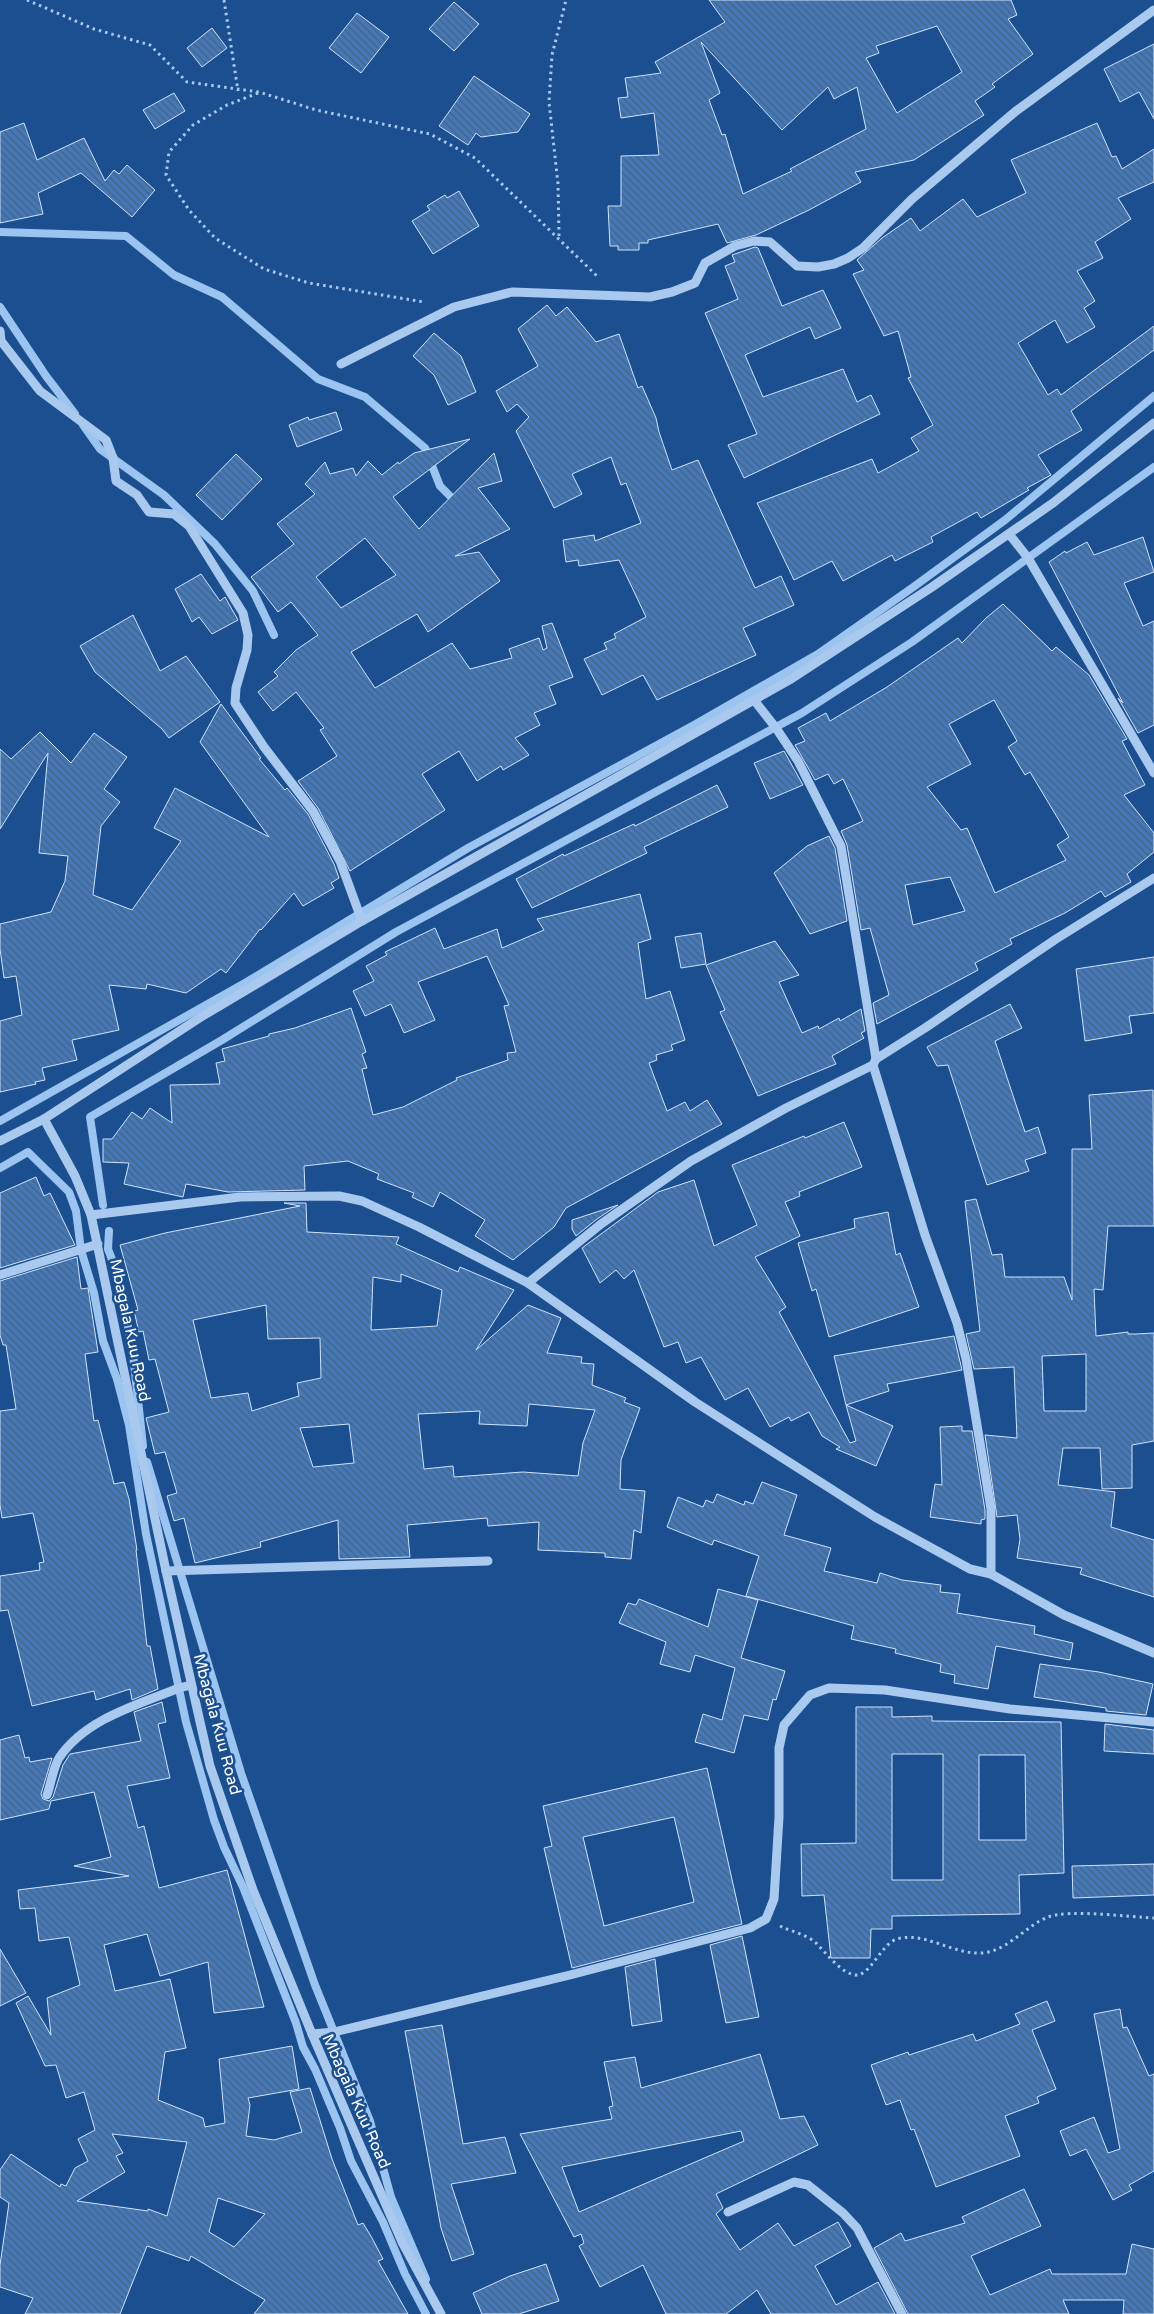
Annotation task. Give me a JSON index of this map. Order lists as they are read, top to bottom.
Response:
{
  "streets": {
    "street": ["Mbagala Kuu Road"]
  }
}
